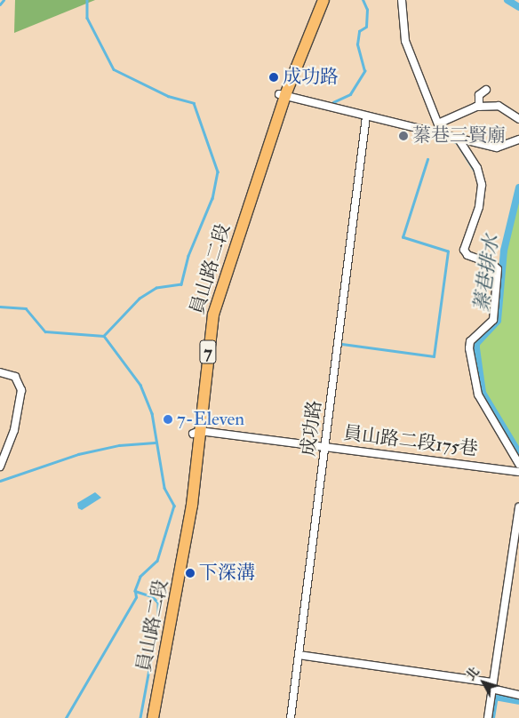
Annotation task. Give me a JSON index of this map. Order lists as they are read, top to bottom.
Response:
{
  "streets": {
    "main road": ["員山路二段", "7"],
    "street": ["成功路", "員山路二段175巷"]
  },
  "crossings": [
    ["員山路二段", "員山路二段175巷"],
    ["成功路", "員山路二段175巷"]
  ],
  "water": ["蓁巷排水"],
  "places": [
    "成功路",
    "蓁巷三賢廟",
    "7-Eleven",
    "下深溝"
  ],
  "north": "top left"
}
